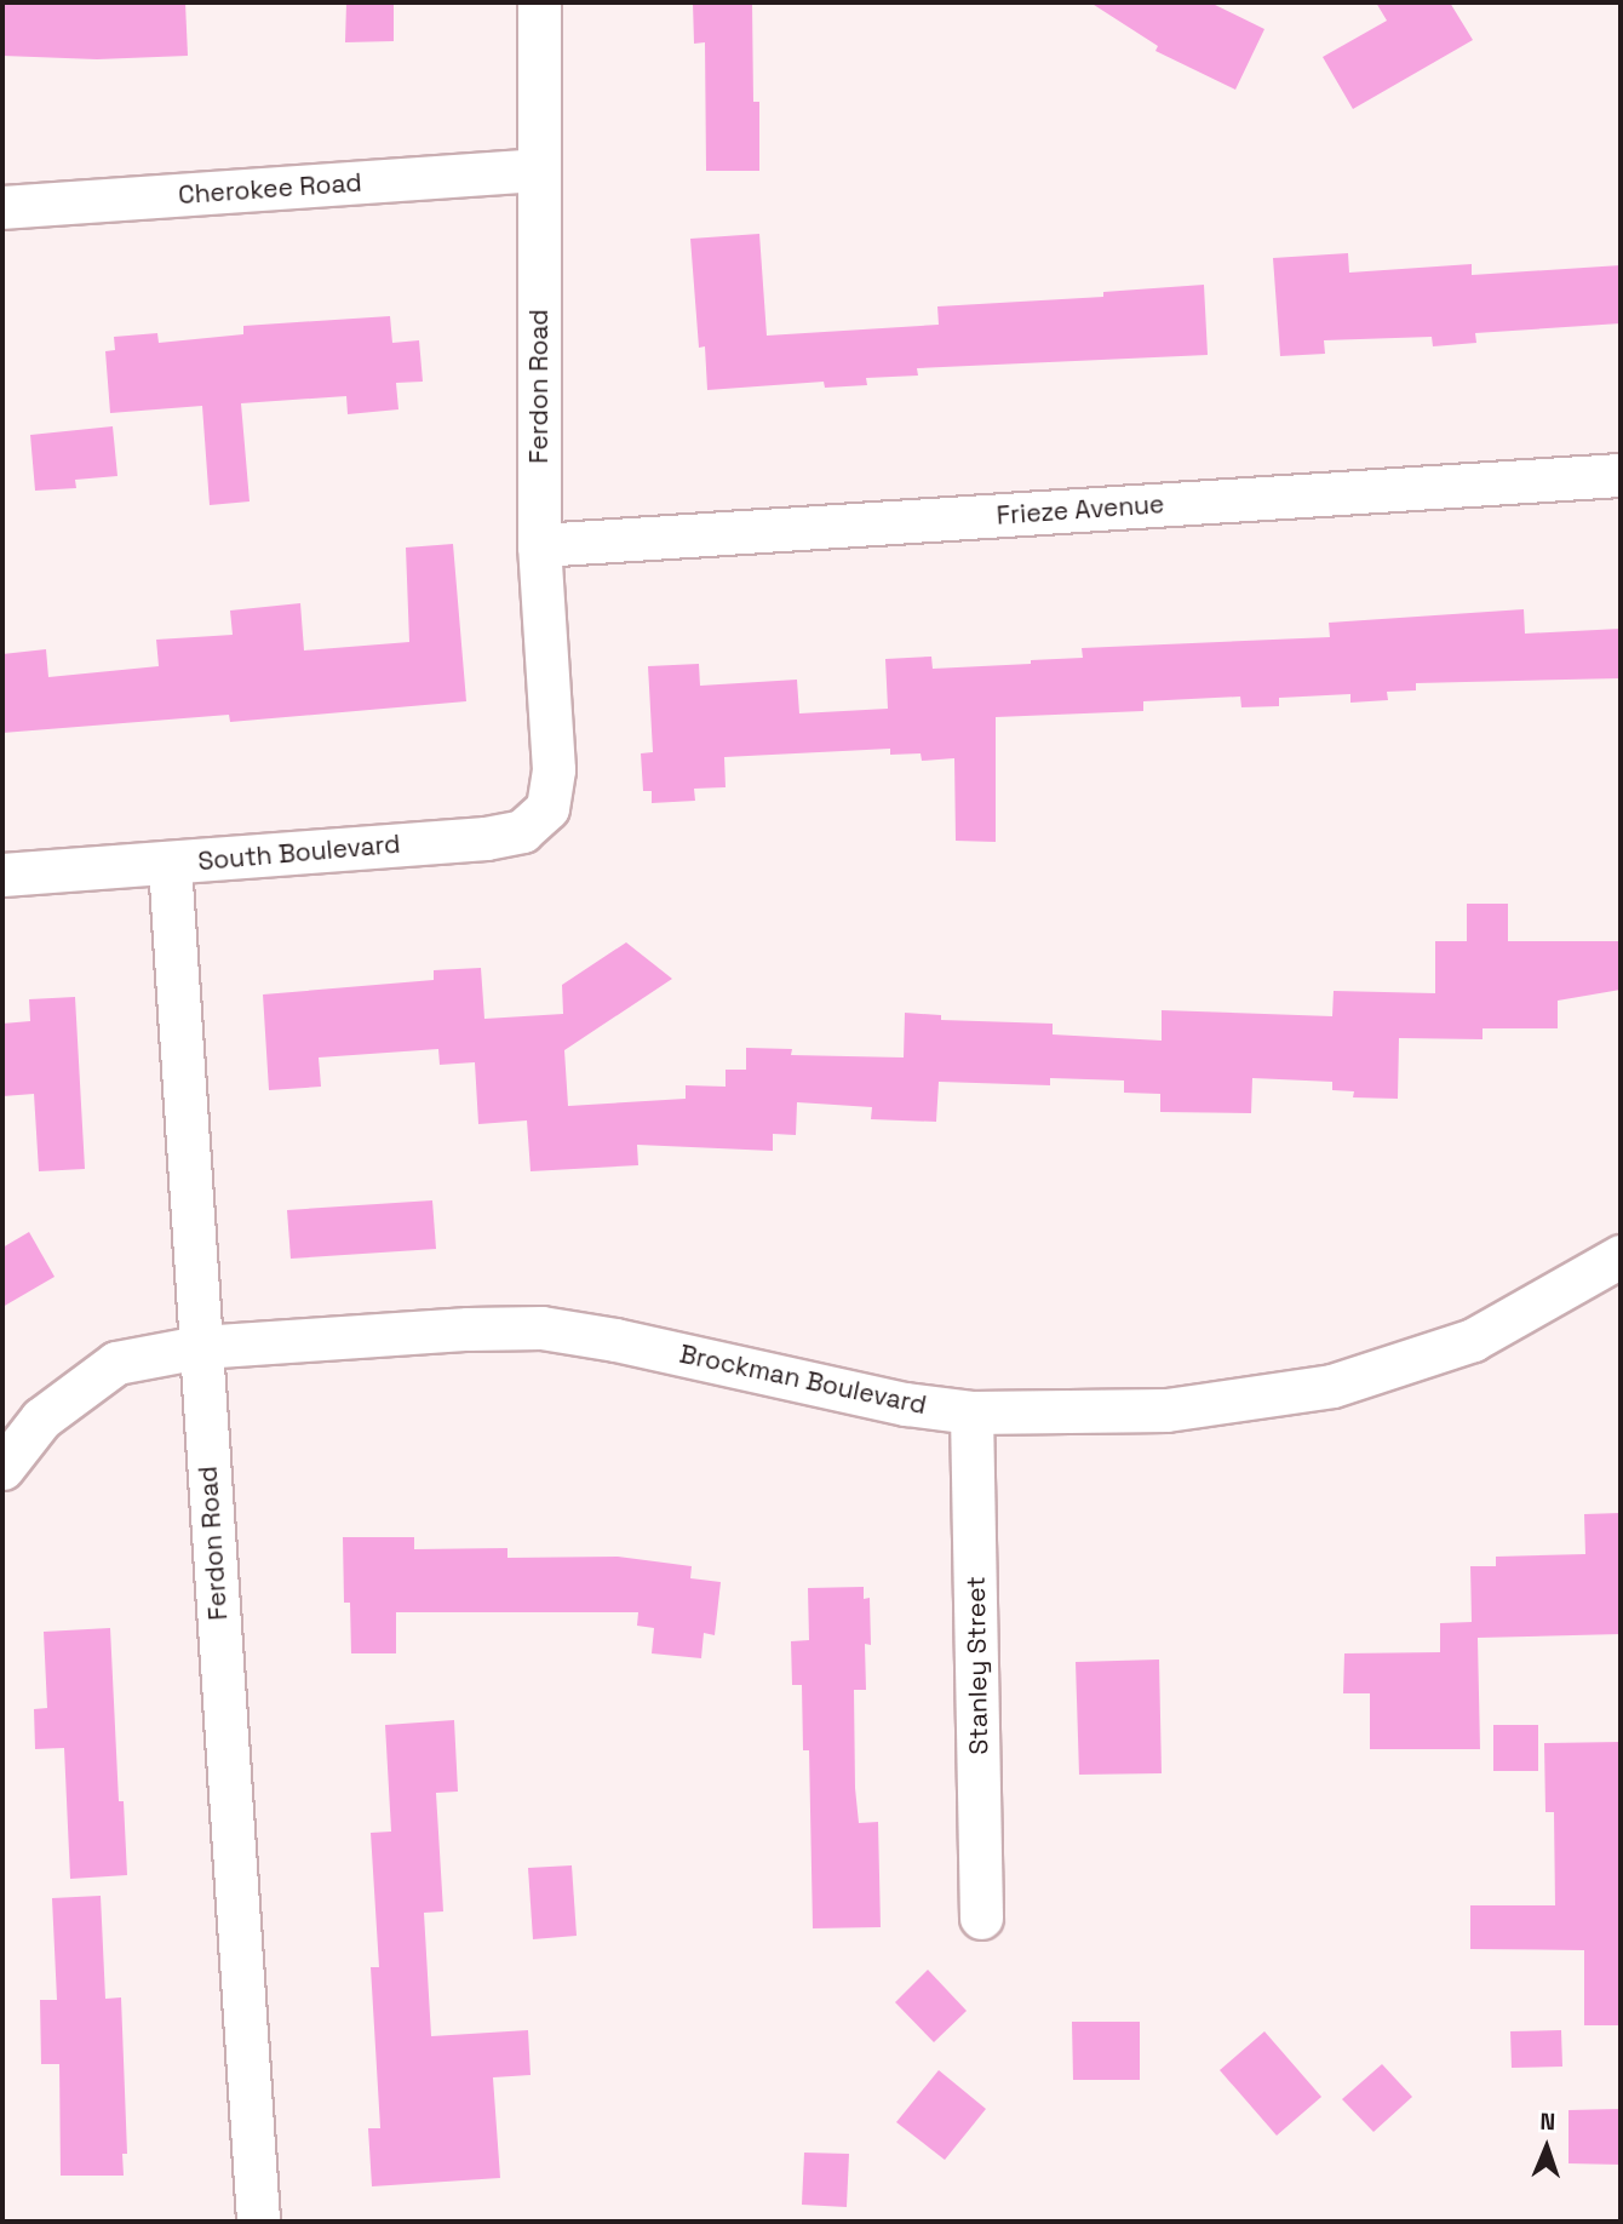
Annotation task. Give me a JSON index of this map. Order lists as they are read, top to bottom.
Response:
{
  "streets": {
    "street": [
      "Cherokee Road",
      "Ferdon Road",
      "Frieze Avenue",
      "South Boulevard",
      "Brockman Boulevard",
      "Stanley Street"
    ]
  },
  "crossings": [
    ["Cherokee Road", "Ferdon Road"],
    ["Ferdon Road", "Frieze Avenue"],
    ["Ferdon Road", "South Boulevard"],
    ["Ferdon Road", "Brockman Boulevard"],
    ["Brockman Boulevard", "Stanley Street"]
  ],
  "north": "top"
}
